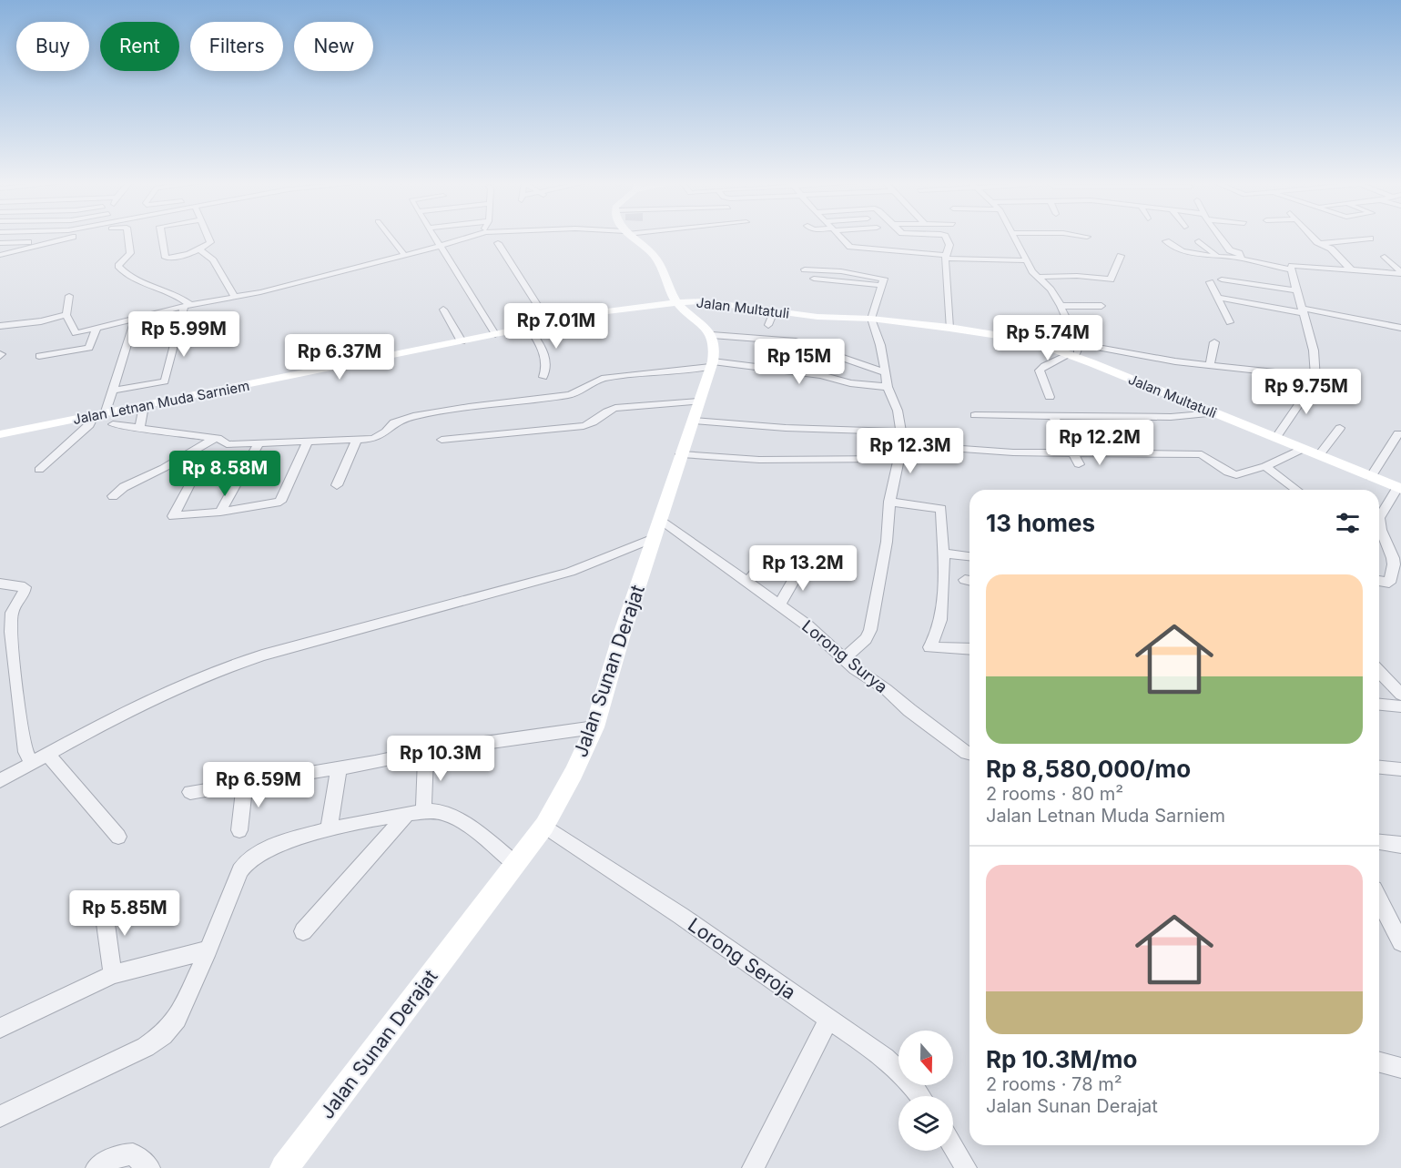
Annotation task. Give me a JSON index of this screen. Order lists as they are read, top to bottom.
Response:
{
  "streets": {
    "main road": ["Jalan Multatuli", "Jalan Letnan Muda Sarniem", "Jalan Sunan Derajat"],
    "street": ["Lorong Surya", "Lorong Seroja"]
  },
  "crossings": [
    ["Jalan Multatuli", "Jalan Letnan Muda Sarniem"],
    ["Lorong Surya", "Jalan Sunan Derajat"],
    ["Jalan Sunan Derajat", "Lorong Seroja"]
  ],
  "north": "bottom",
  "page": {
    "chip": [
      "Buy",
      "Rent",
      "Filters",
      "New"
    ],
    "price": [
      "Rp 7.01M",
      "Rp 5.99M",
      "Rp 5.74M",
      "Rp 6.37M",
      "Rp 15M",
      "Rp 9.75M",
      "Rp 12.2M",
      "Rp 12.3M",
      "Rp 8.58M",
      "Rp 13.2M",
      "Rp 10.3M",
      "Rp 6.59M",
      "Rp 5.85M"
    ],
    "heading": "13 homes",
    "list": [
      {
        "name": "Rp 8,580,000/mo",
        "note": "2 rooms · 80 m² · Jalan Letnan Muda Sarniem"
      },
      {
        "name": "Rp 10.3M/mo",
        "note": "2 rooms · 78 m² · Jalan Sunan Derajat"
      }
    ]
  }
}
